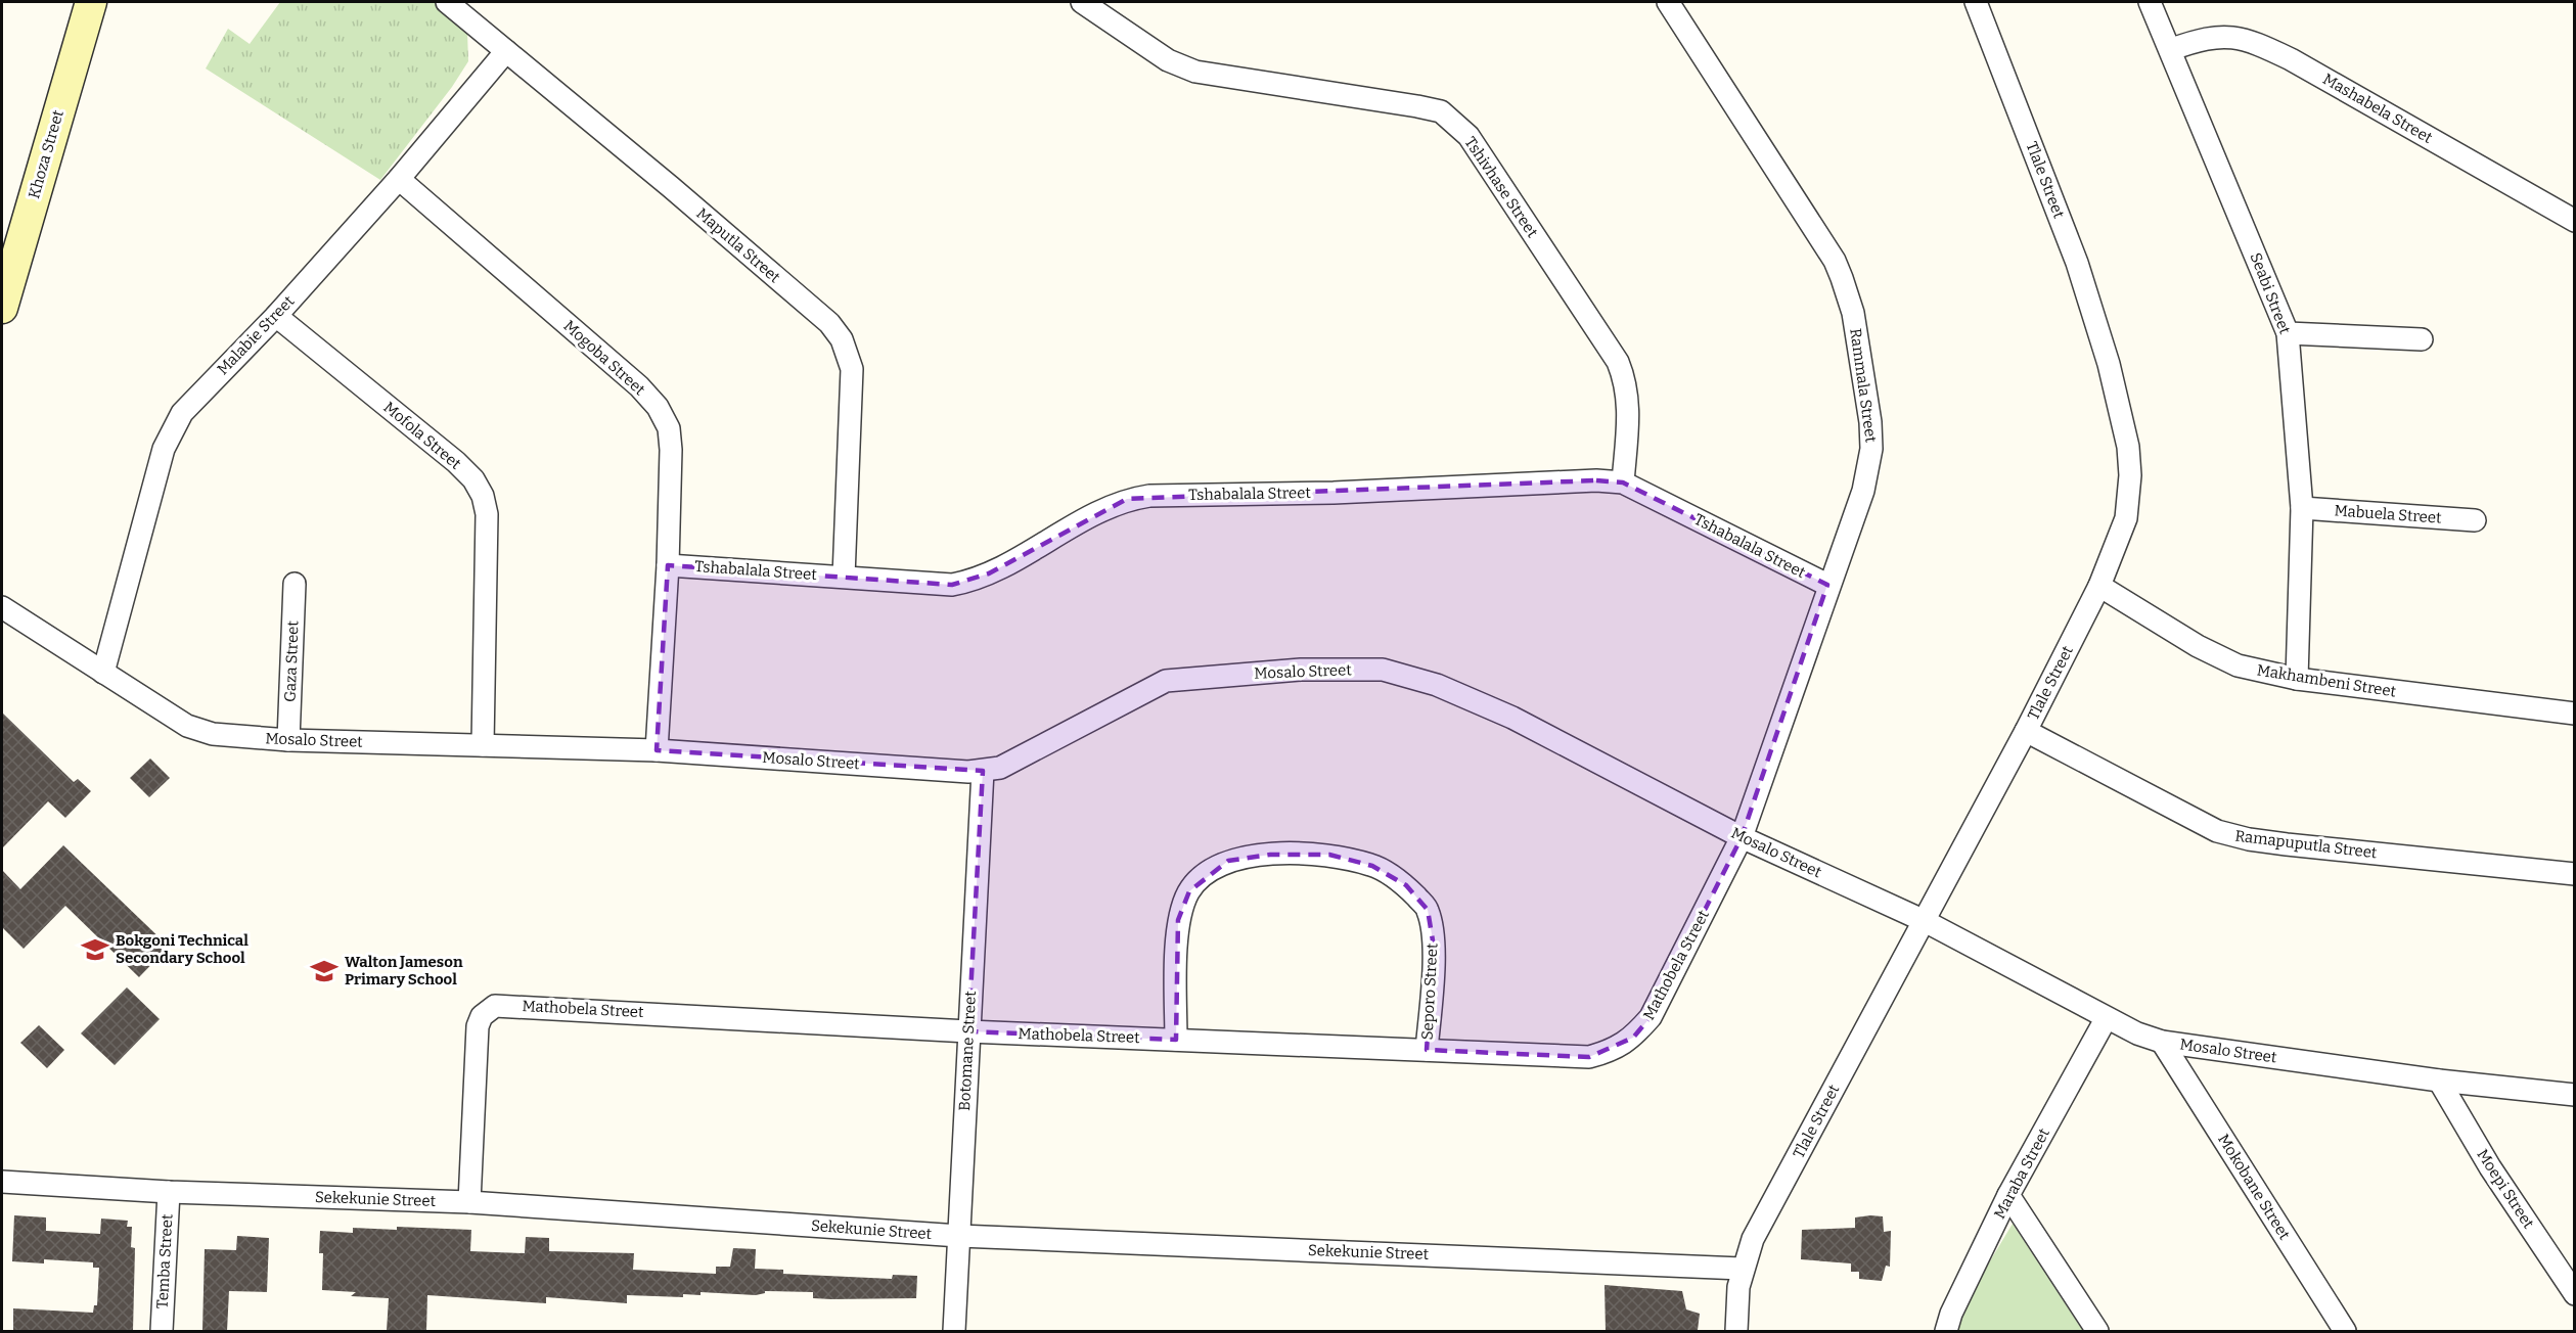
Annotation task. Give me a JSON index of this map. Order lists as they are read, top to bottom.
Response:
{
  "streets": {
    "street": [
      "Mashabela Street",
      "Khoza Street",
      "Tlale Street",
      "Tshivhase Street",
      "Maputla Street",
      "Seabi Street",
      "Malabie Street",
      "Mogoba Street",
      "Rammala Street",
      "Mofola Street",
      "Tshabalala Street",
      "Mabuela Street",
      "Gaza Street",
      "Mosalo Street",
      "Makhambeni Street",
      "Ramapuputla Street",
      "Mathobela Street",
      "Seporo Street",
      "Botomane Street",
      "Maraba Street",
      "Mokobane Street",
      "Moepi Street",
      "Sekekunie Street",
      "Temba Street"
    ]
  },
  "crossings": [
    ["Mashabela Street", "Seabi Street"],
    ["Tlale Street", "Mosalo Street"],
    ["Tlale Street", "Makhambeni Street"],
    ["Tlale Street", "Ramapuputla Street"],
    ["Tlale Street", "Sekekunie Street"],
    ["Tshivhase Street", "Tshabalala Street"],
    ["Maputla Street", "Malabie Street"],
    ["Maputla Street", "Tshabalala Street"],
    ["Seabi Street", "Mabuela Street"],
    ["Seabi Street", "Makhambeni Street"],
    ["Malabie Street", "Mogoba Street"],
    ["Malabie Street", "Mofola Street"],
    ["Malabie Street", "Mosalo Street"],
    ["Mogoba Street", "Tshabalala Street"],
    ["Mogoba Street", "Mosalo Street"],
    ["Rammala Street", "Tshabalala Street"],
    ["Rammala Street", "Mosalo Street"],
    ["Rammala Street", "Mathobela Street"],
    ["Mofola Street", "Mosalo Street"],
    ["Gaza Street", "Mosalo Street"],
    ["Mosalo Street", "Mathobela Street"],
    ["Mosalo Street", "Botomane Street"],
    ["Mosalo Street", "Maraba Street"],
    ["Mosalo Street", "Mokobane Street"],
    ["Mosalo Street", "Moepi Street"],
    ["Mathobela Street", "Seporo Street"],
    ["Mathobela Street", "Botomane Street"],
    ["Mathobela Street", "Sekekunie Street"],
    ["Botomane Street", "Sekekunie Street"],
    ["Sekekunie Street", "Temba Street"]
  ],
  "places": {
    "school or university": ["Bokgoni Technical Secondary School", "Walton Jameson Primary School"]
  }
}
